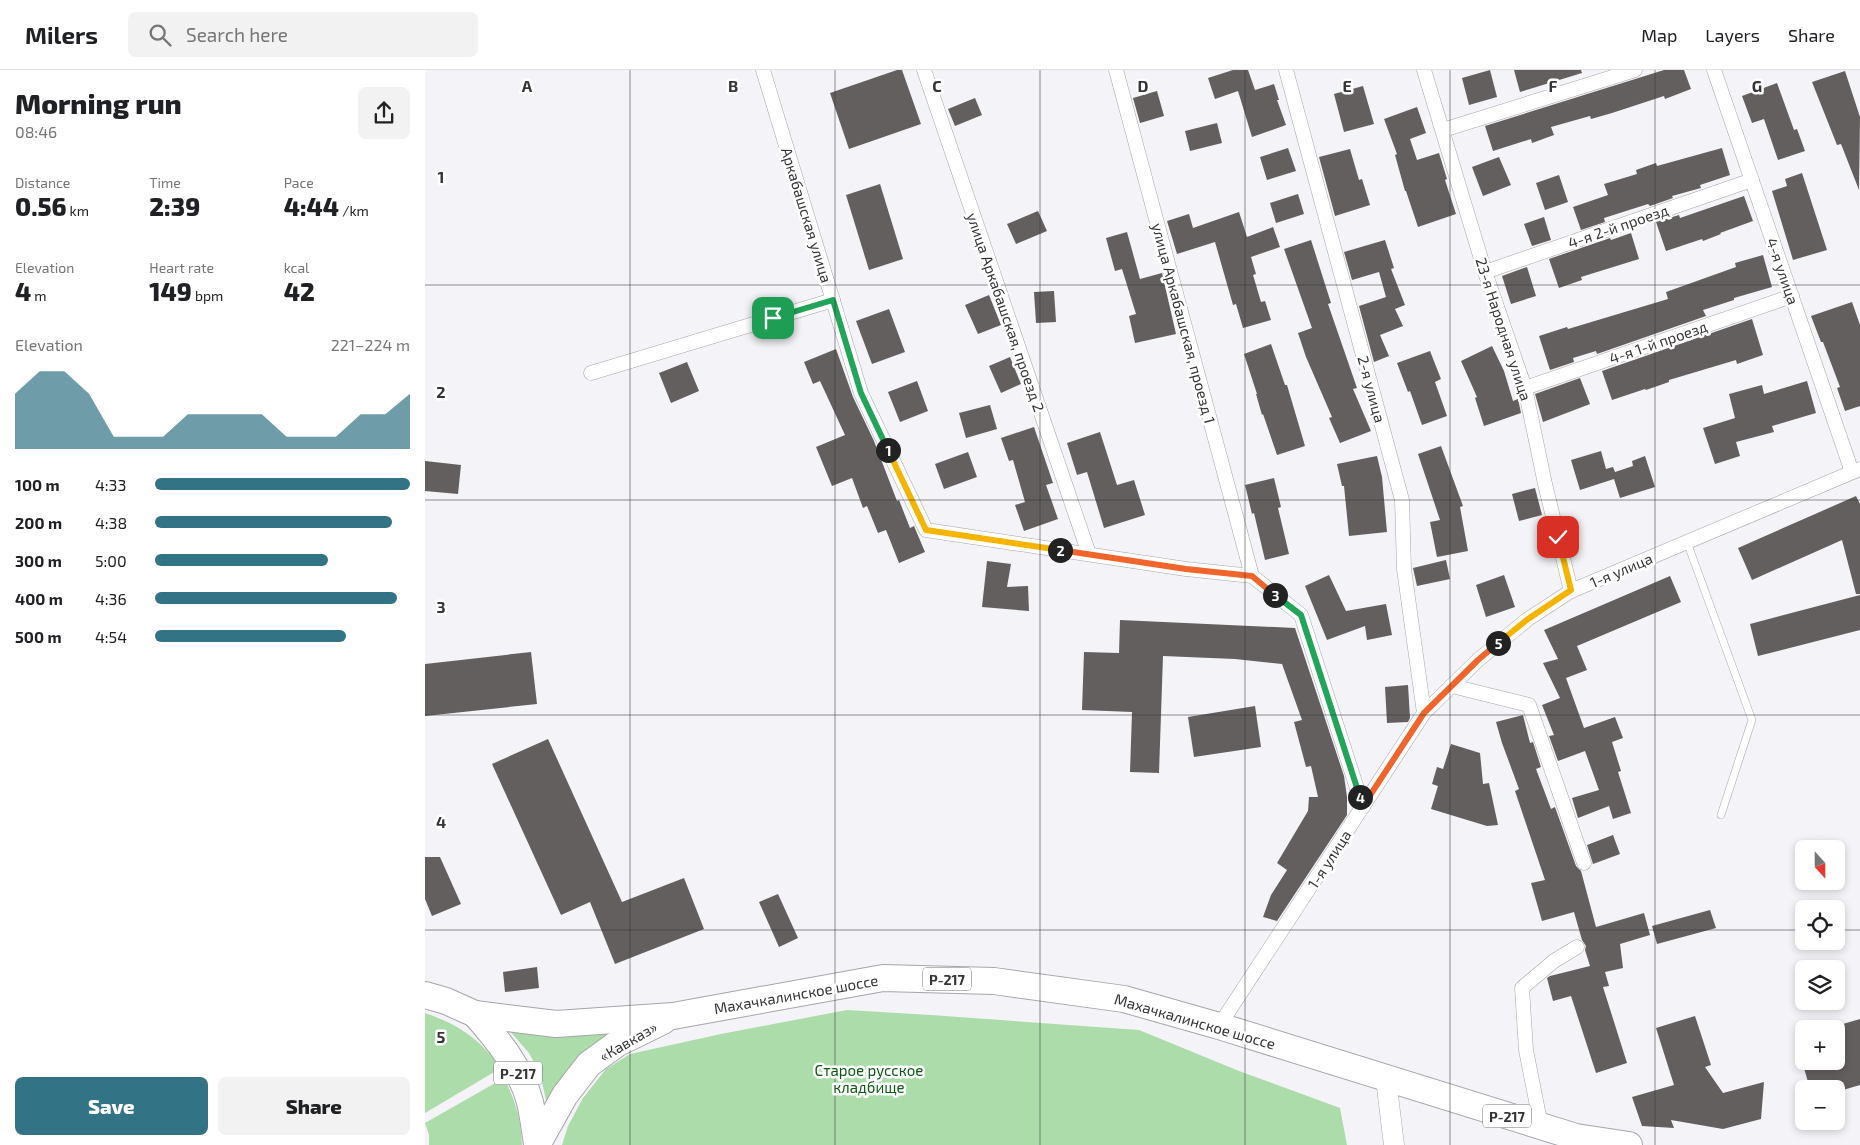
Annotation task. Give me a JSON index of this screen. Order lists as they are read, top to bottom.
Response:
{
  "streets": {
    "highway": ["Р-217", "Махачкалинское шоссе", "«Кавказ»"],
    "street": [
      "Аркабашская улица",
      "4-я 2-й проезд",
      "4-я улица",
      "улица Аркабашская, проезд 2",
      "улица Аркабашская, проезд 1",
      "23-я Народная улица",
      "4-я 1-й проезд",
      "2-я улица",
      "1-я улица"
    ]
  },
  "crossings": [
    ["Аркабашская улица", "улица Аркабашская, проезд 2"],
    ["Аркабашская улица", "улица Аркабашская, проезд 1"],
    ["4-я 2-й проезд", "4-я улица"],
    ["4-я 2-й проезд", "23-я Народная улица"],
    ["4-я улица", "4-я 1-й проезд"],
    ["4-я улица", "1-я улица"],
    ["23-я Народная улица", "4-я 1-й проезд"],
    ["23-я Народная улица", "1-я улица"],
    ["2-я улица", "1-я улица"],
    ["1-я улица", "Махачкалинское шоссе"],
    ["Р-217", "Махачкалинское шоссе"],
    ["Р-217", "«Кавказ»"],
    ["Махачкалинское шоссе", "«Кавказ»"]
  ],
  "parks": ["Старое русское кладбище"],
  "north": "bottom",
  "page": {
    "header": "Milers",
    "search": "Search here",
    "nav": ["Map", "Layers", "Share"],
    "heading": ["Morning run", "08:46"],
    "stats": [
      ["Distance", "0.56 km"],
      ["Time", "2:39"],
      ["Pace", "4:44 /km"],
      ["Elevation", "4 m"],
      ["Heart rate", "149 bpm"],
      ["kcal", "42"]
    ],
    "chart": ["Elevation", "221–224 m"],
    "pins": [
      "1",
      "2",
      "3",
      "5",
      "4"
    ],
    "list": [
      {
        "name": "100 m",
        "note": "4:33"
      },
      {
        "name": "200 m",
        "note": "4:38"
      },
      {
        "name": "300 m",
        "note": "5:00"
      },
      {
        "name": "400 m",
        "note": "4:36"
      },
      {
        "name": "500 m",
        "note": "4:54"
      }
    ],
    "map_buttons": ["+", "−"],
    "buttons": ["Save", "Share"]
  },
  "grid": {
    "columns": [
      "A",
      "B",
      "C",
      "D",
      "E",
      "F",
      "G"
    ],
    "rows": [
      "1",
      "2",
      "3",
      "4",
      "5"
    ]
  }
}
